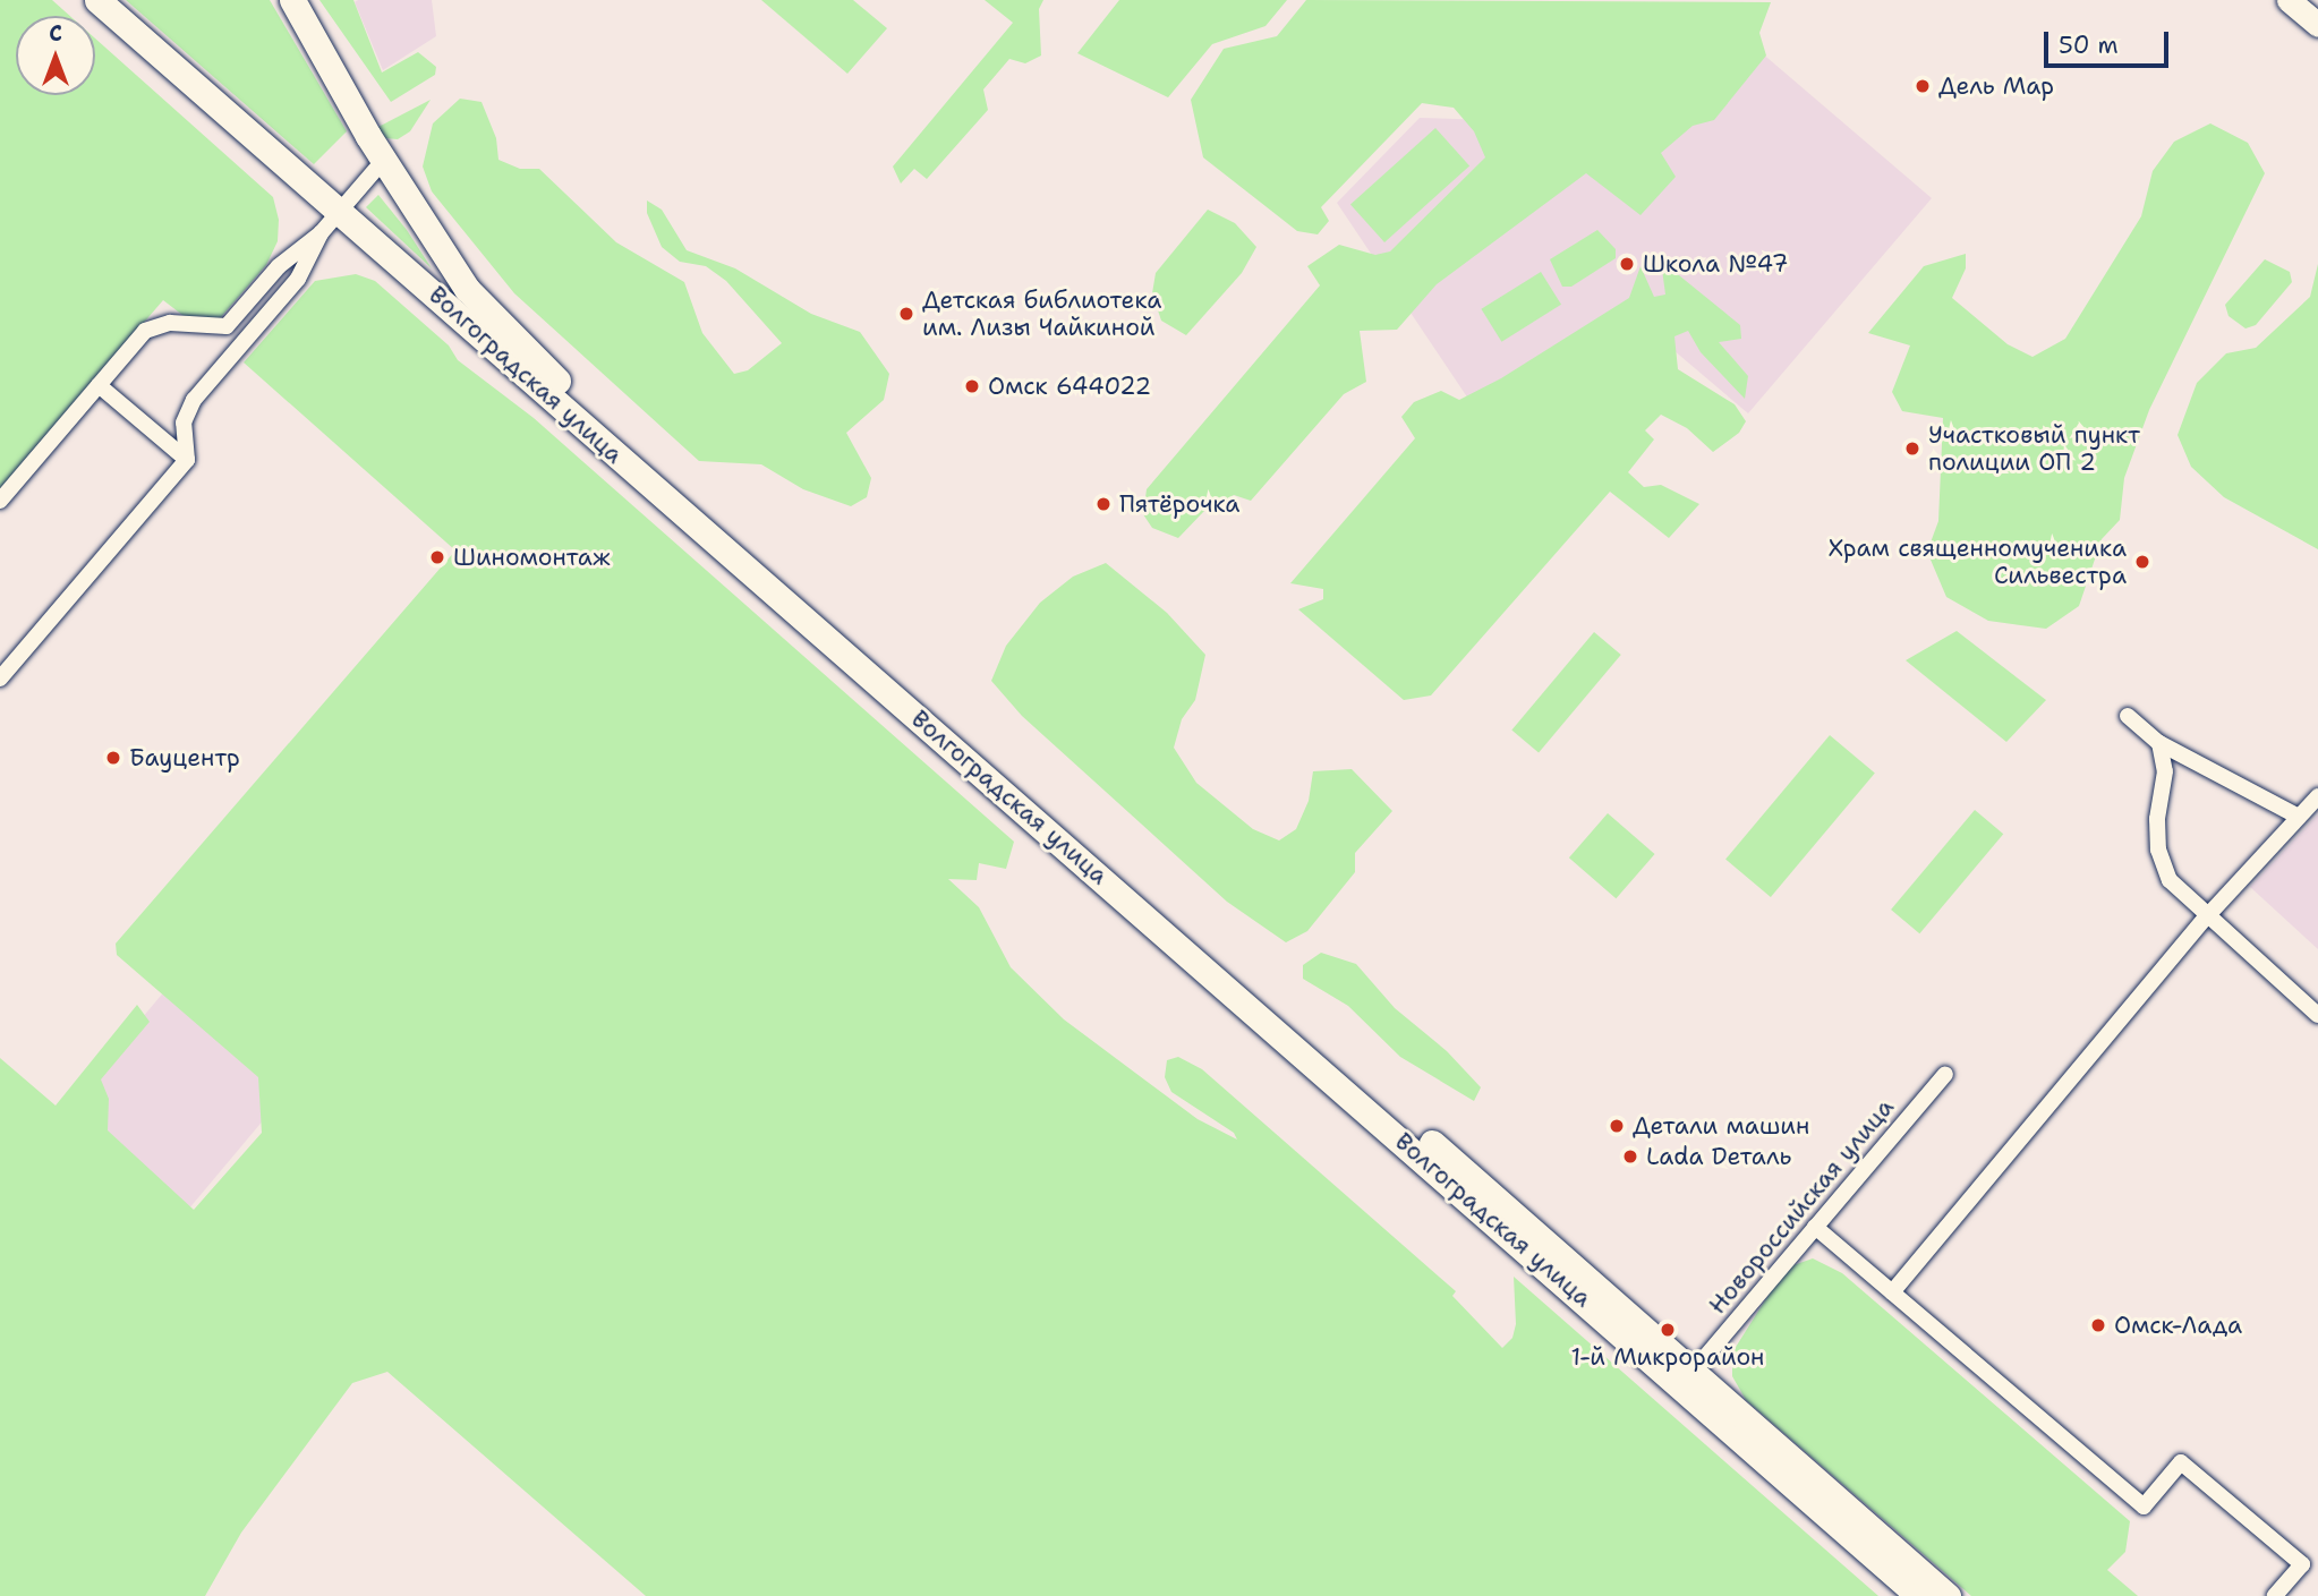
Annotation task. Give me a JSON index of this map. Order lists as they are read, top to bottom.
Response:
{
  "streets": {
    "main road": ["Волгоградская улица"],
    "street": ["Новороссийская улица"]
  },
  "crossings": [
    ["Волгоградская улица", "Новороссийская улица"]
  ],
  "places": [
    "Дель Мар",
    "Школа №47",
    "Детская библиотека им. Лизы Чайкиной",
    "Омск 644022",
    "Участковый пункт полиции ОП 2",
    "Пятёрочка",
    "Шиномонтаж",
    "Храм священномученика Сильвестра",
    "Бауцентр",
    "Детали машин",
    "Lada Dеталь",
    "Омск-Лада",
    "1-й Микрорайон"
  ],
  "scale_bar": "50 m",
  "north": "top"
}
